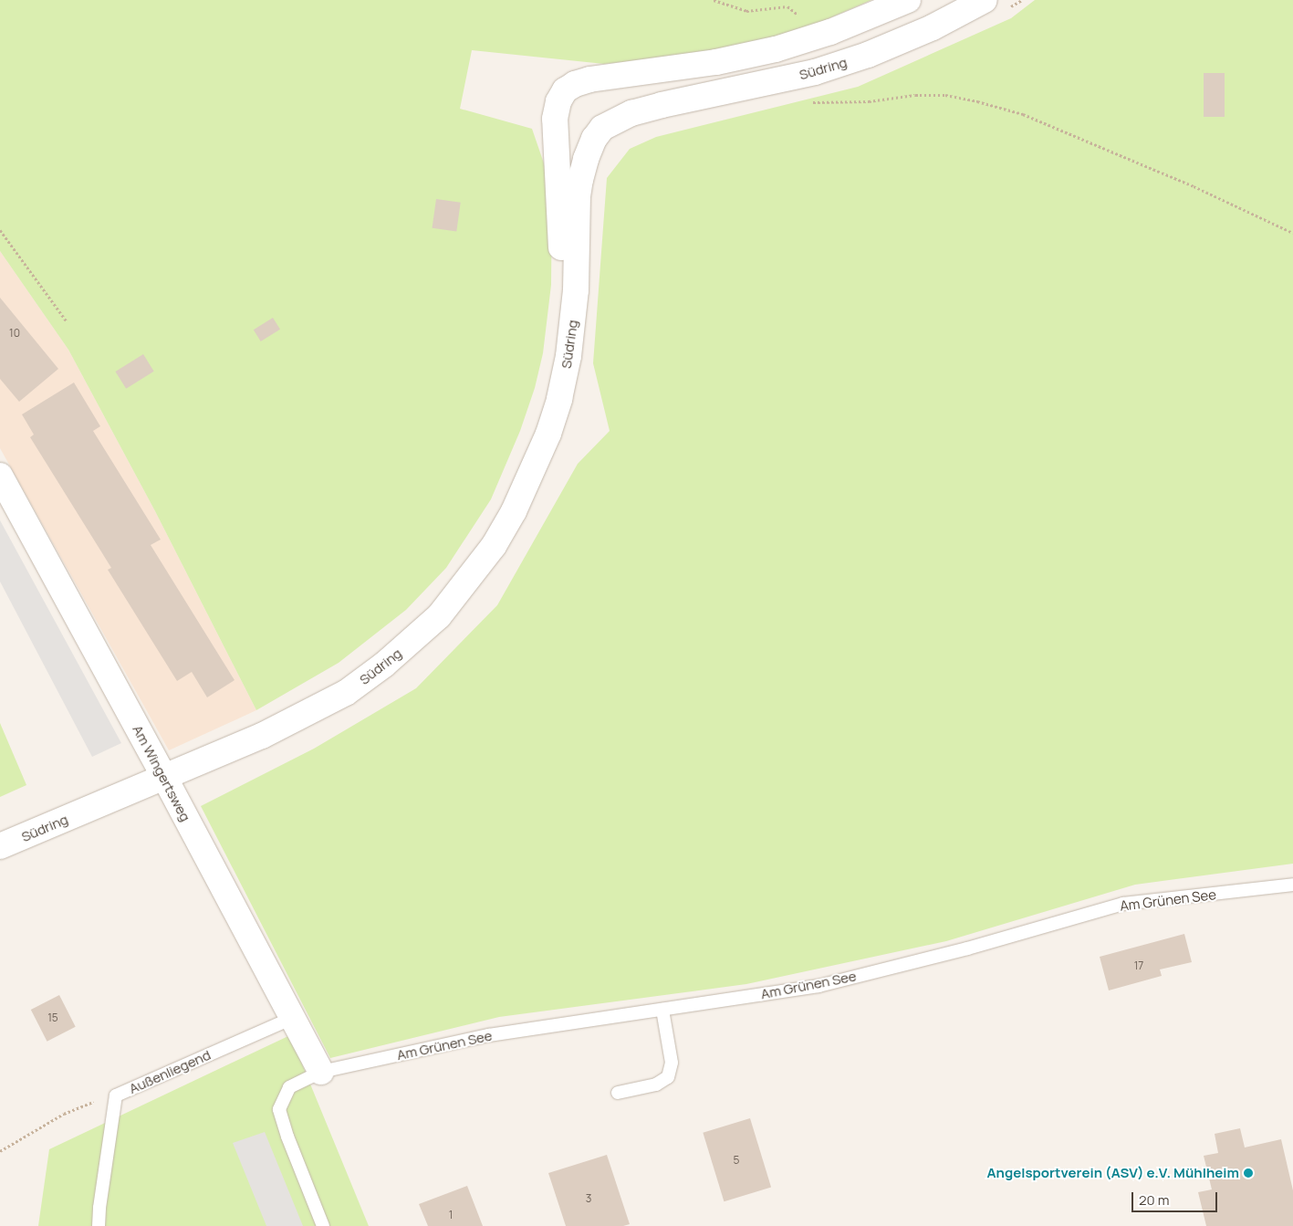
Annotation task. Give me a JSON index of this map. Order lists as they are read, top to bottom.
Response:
{
  "streets": {
    "street": ["Südring", "Am Wingertsweg"],
    "lane": ["Am Grünen See", "Außenliegend"]
  },
  "crossings": [
    ["Südring", "Am Wingertsweg"],
    ["Am Wingertsweg", "Am Grünen See"],
    ["Am Wingertsweg", "Außenliegend"]
  ],
  "places": ["Angelsportverein (ASV) e.V. Mühlheim"],
  "house_numbers": [
    "10",
    "17",
    "15",
    "5",
    "3",
    "1"
  ],
  "scale_bar": "20 m"
}
